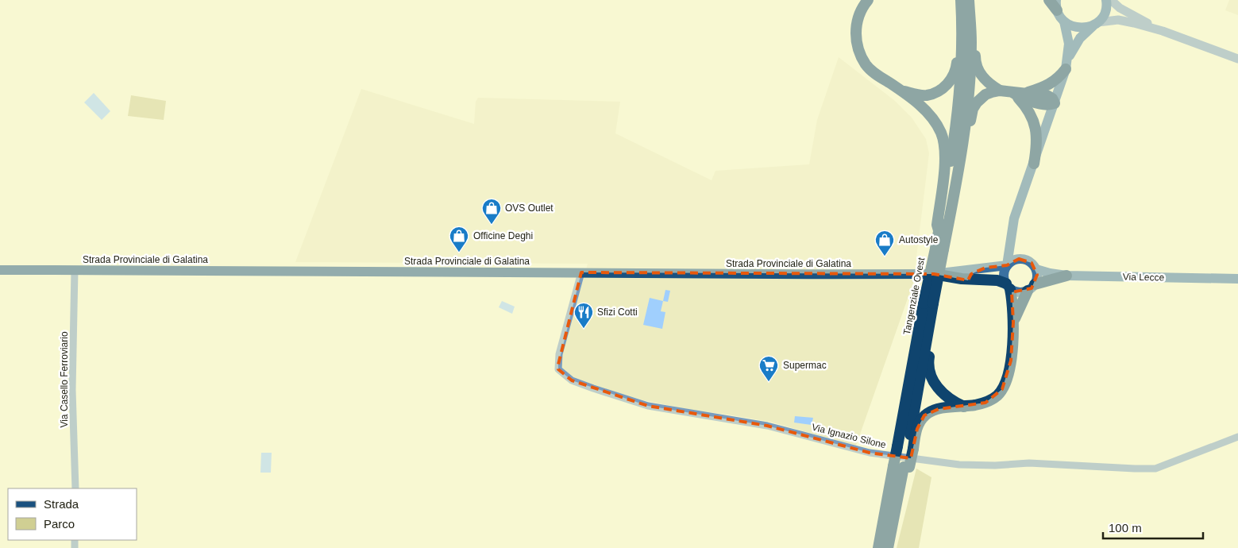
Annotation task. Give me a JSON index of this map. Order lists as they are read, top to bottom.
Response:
{
  "streets": {
    "highway": ["Tangenziale Ovest"],
    "main road": ["Strada Provinciale di Galatina", "Via Lecce"],
    "street": ["Via Casello Ferroviario", "Via Ignazio Silone"]
  },
  "crossings": [
    ["Strada Provinciale di Galatina", "Via Casello Ferroviario"],
    ["Strada Provinciale di Galatina", "Via Ignazio Silone"]
  ],
  "places": {
    "shop": ["OVS Outlet", "Officine Deghi", "Autostyle"],
    "restaurant": ["Sfizi Cotti"],
    "supermarket": ["Supermac"]
  },
  "legend": ["Strada", "Parco"],
  "scale_bar": "100 m"
}
